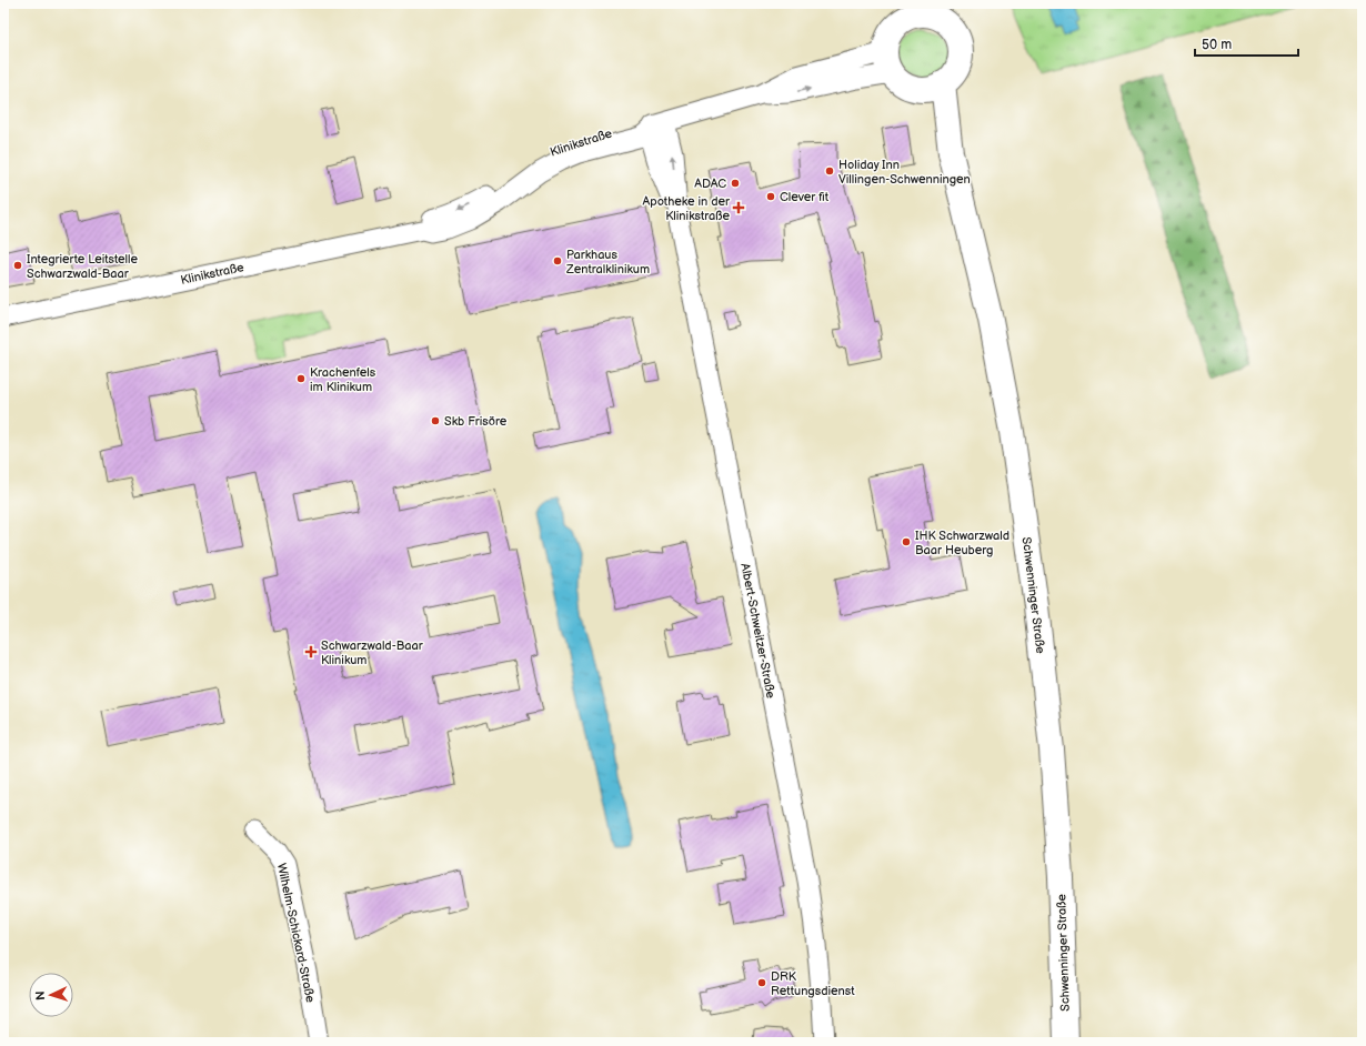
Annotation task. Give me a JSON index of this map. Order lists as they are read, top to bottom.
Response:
{
  "streets": {
    "main road": ["Schwenninger Straße"],
    "street": ["Klinikstraße", "Albert-Schweitzer-Straße", "Wilhelm-Schickard-Straße"]
  },
  "crossings": [
    ["Klinikstraße", "Schwenninger Straße"],
    ["Klinikstraße", "Albert-Schweitzer-Straße"]
  ],
  "places": {
    "other": [
      "Holiday Inn Villingen-Schwenningen",
      "ADAC",
      "Clever fit",
      "Parkhaus Zentralklinikum",
      "Integrierte Leitstelle Schwarzwald-Baar",
      "Krachenfels im Klinikum",
      "Skb Frisöre",
      "IHK Schwarzwald Baar Heuberg",
      "DRK Rettungsdienst"
    ],
    "health": ["Apotheke in der Klinikstraße", "Schwarzwald-Baar Klinikum"]
  },
  "scale_bar": "50 m",
  "north": "left"
}
